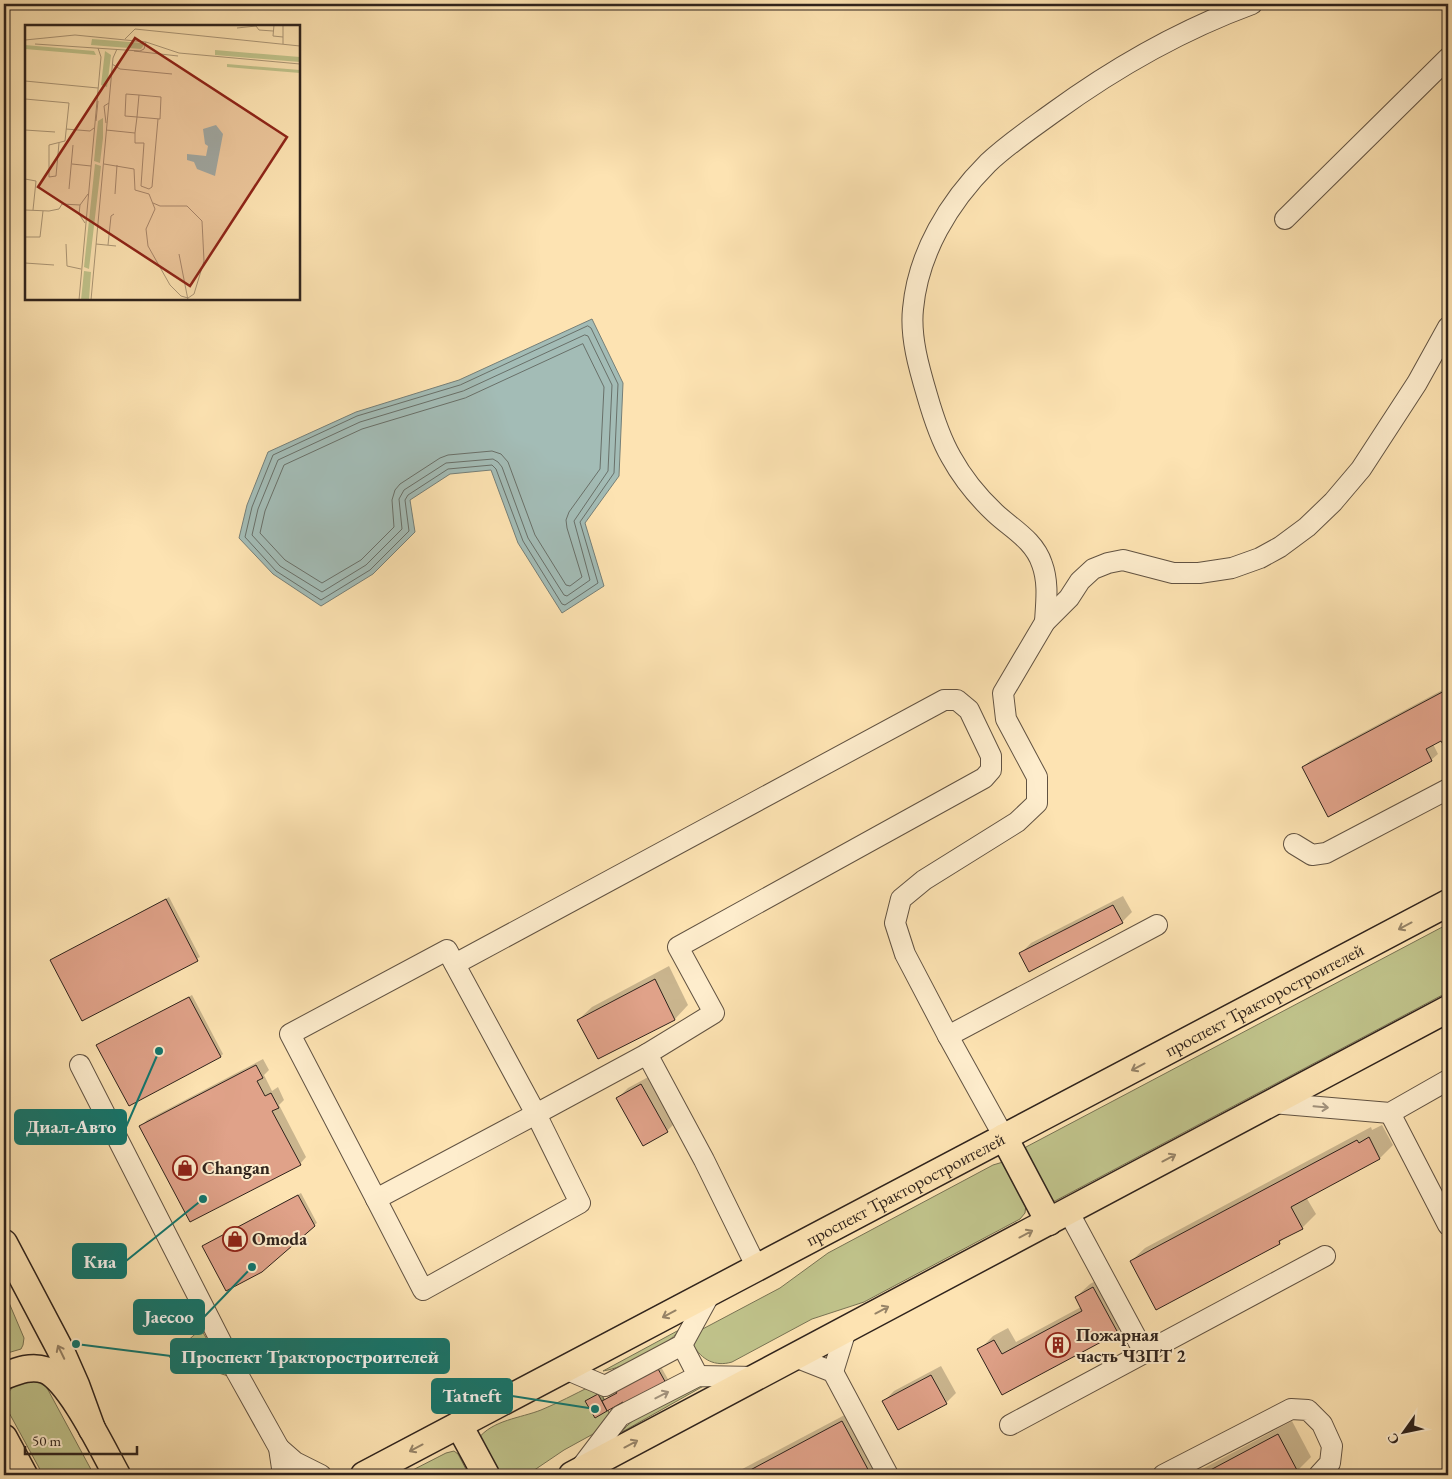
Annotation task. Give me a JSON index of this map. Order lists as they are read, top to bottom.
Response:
{
  "streets": {
    "main road": ["проспект Тракторостроителей"]
  },
  "places": {
    "other": [
      "Диал-Авто",
      "Киа",
      "Jaecoo",
      "Проспект Тракторостроителей",
      "Tatneft"
    ],
    "shop": ["Changan", "Omoda"],
    "building": ["Пожарная часть ЧЗПТ 2"]
  },
  "scale_bar": "50 m",
  "north": "bottom left"
}
